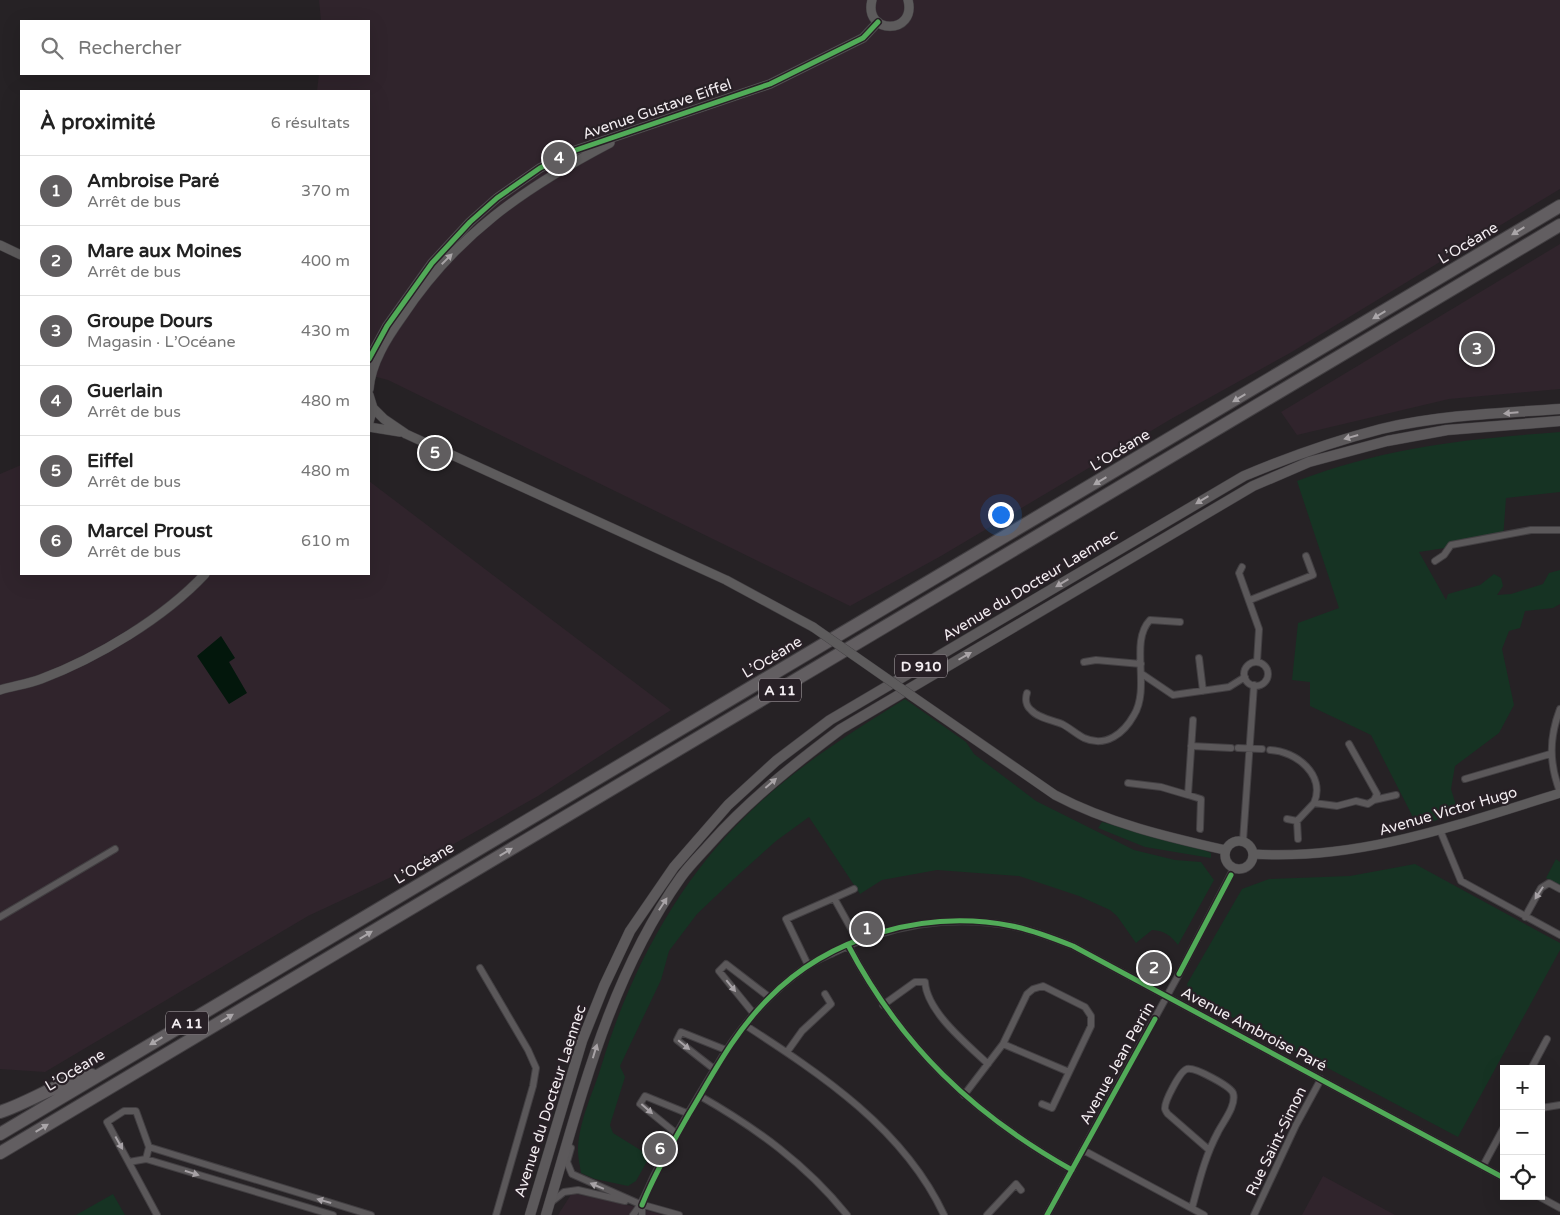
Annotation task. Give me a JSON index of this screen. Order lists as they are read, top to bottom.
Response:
{
  "streets": {
    "highway": ["L’Océane", "A 11"],
    "main road": [
      "Avenue Gustave Eiffel",
      "Avenue du Docteur Laennec",
      "D 910",
      "Avenue Victor Hugo"
    ],
    "street": ["Avenue Ambroise Paré", "Avenue Jean Perrin", "Rue Saint-Simon"]
  },
  "crossings": [
    ["Avenue Victor Hugo", "Avenue Jean Perrin"],
    ["Avenue Ambroise Paré", "Avenue Jean Perrin"],
    ["Avenue Ambroise Paré", "Rue Saint-Simon"]
  ],
  "page": {
    "search": "Rechercher",
    "heading": ["À proximité", "6 résultats"],
    "pins": [
      "4",
      "3",
      "5",
      "1",
      "2",
      "6"
    ],
    "list": [
      {
        "mark": "1",
        "name": "Ambroise Paré",
        "note": "Arrêt de bus",
        "value": "370 m"
      },
      {
        "mark": "2",
        "name": "Mare aux Moines",
        "note": "Arrêt de bus",
        "value": "400 m"
      },
      {
        "mark": "3",
        "name": "Groupe Dours",
        "note": "Magasin · L’Océane",
        "value": "430 m"
      },
      {
        "mark": "4",
        "name": "Guerlain",
        "note": "Arrêt de bus",
        "value": "480 m"
      },
      {
        "mark": "5",
        "name": "Eiffel",
        "note": "Arrêt de bus",
        "value": "480 m"
      },
      {
        "mark": "6",
        "name": "Marcel Proust",
        "note": "Arrêt de bus",
        "value": "610 m"
      }
    ],
    "map_buttons": ["+", "−"]
  }
}
